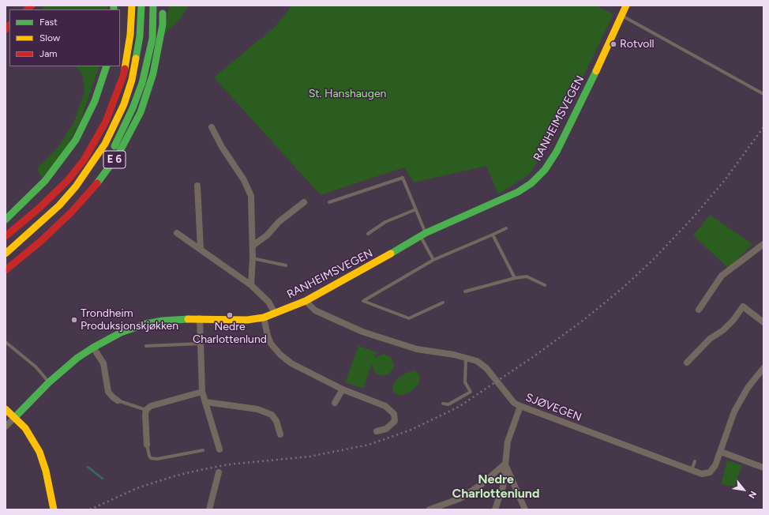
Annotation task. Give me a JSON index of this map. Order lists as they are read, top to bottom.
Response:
{
  "streets": {
    "main road": ["RANHEIMSVEGEN", "E 6"],
    "street": ["SJØVEGEN"]
  },
  "crossings": [
    ["RANHEIMSVEGEN", "SJØVEGEN"]
  ],
  "districts": ["Nedre Charlottenlund"],
  "parks": ["St. Hanshaugen"],
  "places": ["Rotvoll", "Nedre Charlottenlund", "Trondheim Produksjonskjøkken"],
  "legend": ["Fast", "Slow", "Jam"],
  "north": "bottom right"
}
